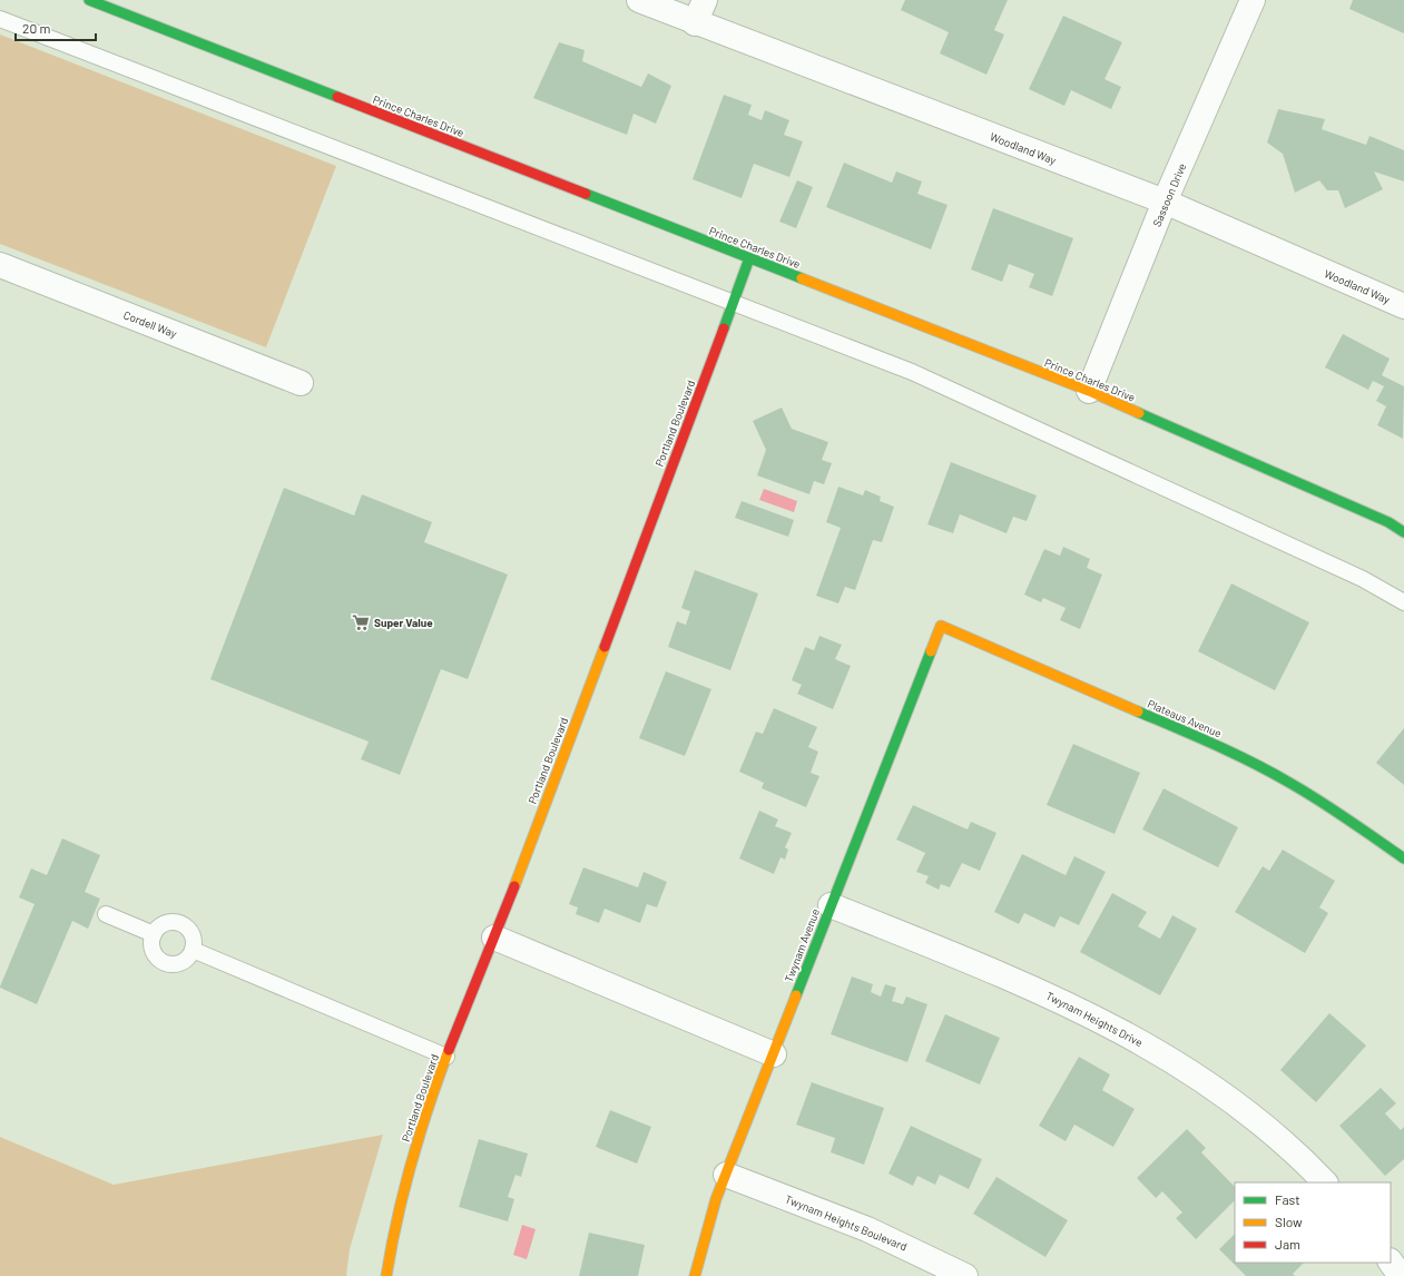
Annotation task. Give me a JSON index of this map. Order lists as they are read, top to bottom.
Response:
{
  "streets": {
    "main road": [
      "Prince Charles Drive",
      "Portland Boulevard",
      "Plateaus Avenue",
      "Twynam Avenue"
    ],
    "street": [
      "Woodland Way",
      "Sassoon Drive",
      "Cordell Way",
      "Twynam Heights Drive",
      "Twynam Heights Boulevard"
    ]
  },
  "crossings": [
    ["Prince Charles Drive", "Sassoon Drive"],
    ["Prince Charles Drive", "Portland Boulevard"],
    ["Woodland Way", "Sassoon Drive"],
    ["Plateaus Avenue", "Twynam Avenue"],
    ["Twynam Avenue", "Twynam Heights Drive"],
    ["Twynam Avenue", "Twynam Heights Boulevard"]
  ],
  "places": {
    "supermarket": ["Super Value"]
  },
  "legend": ["Fast", "Slow", "Jam"],
  "scale_bar": "20 m"
}
